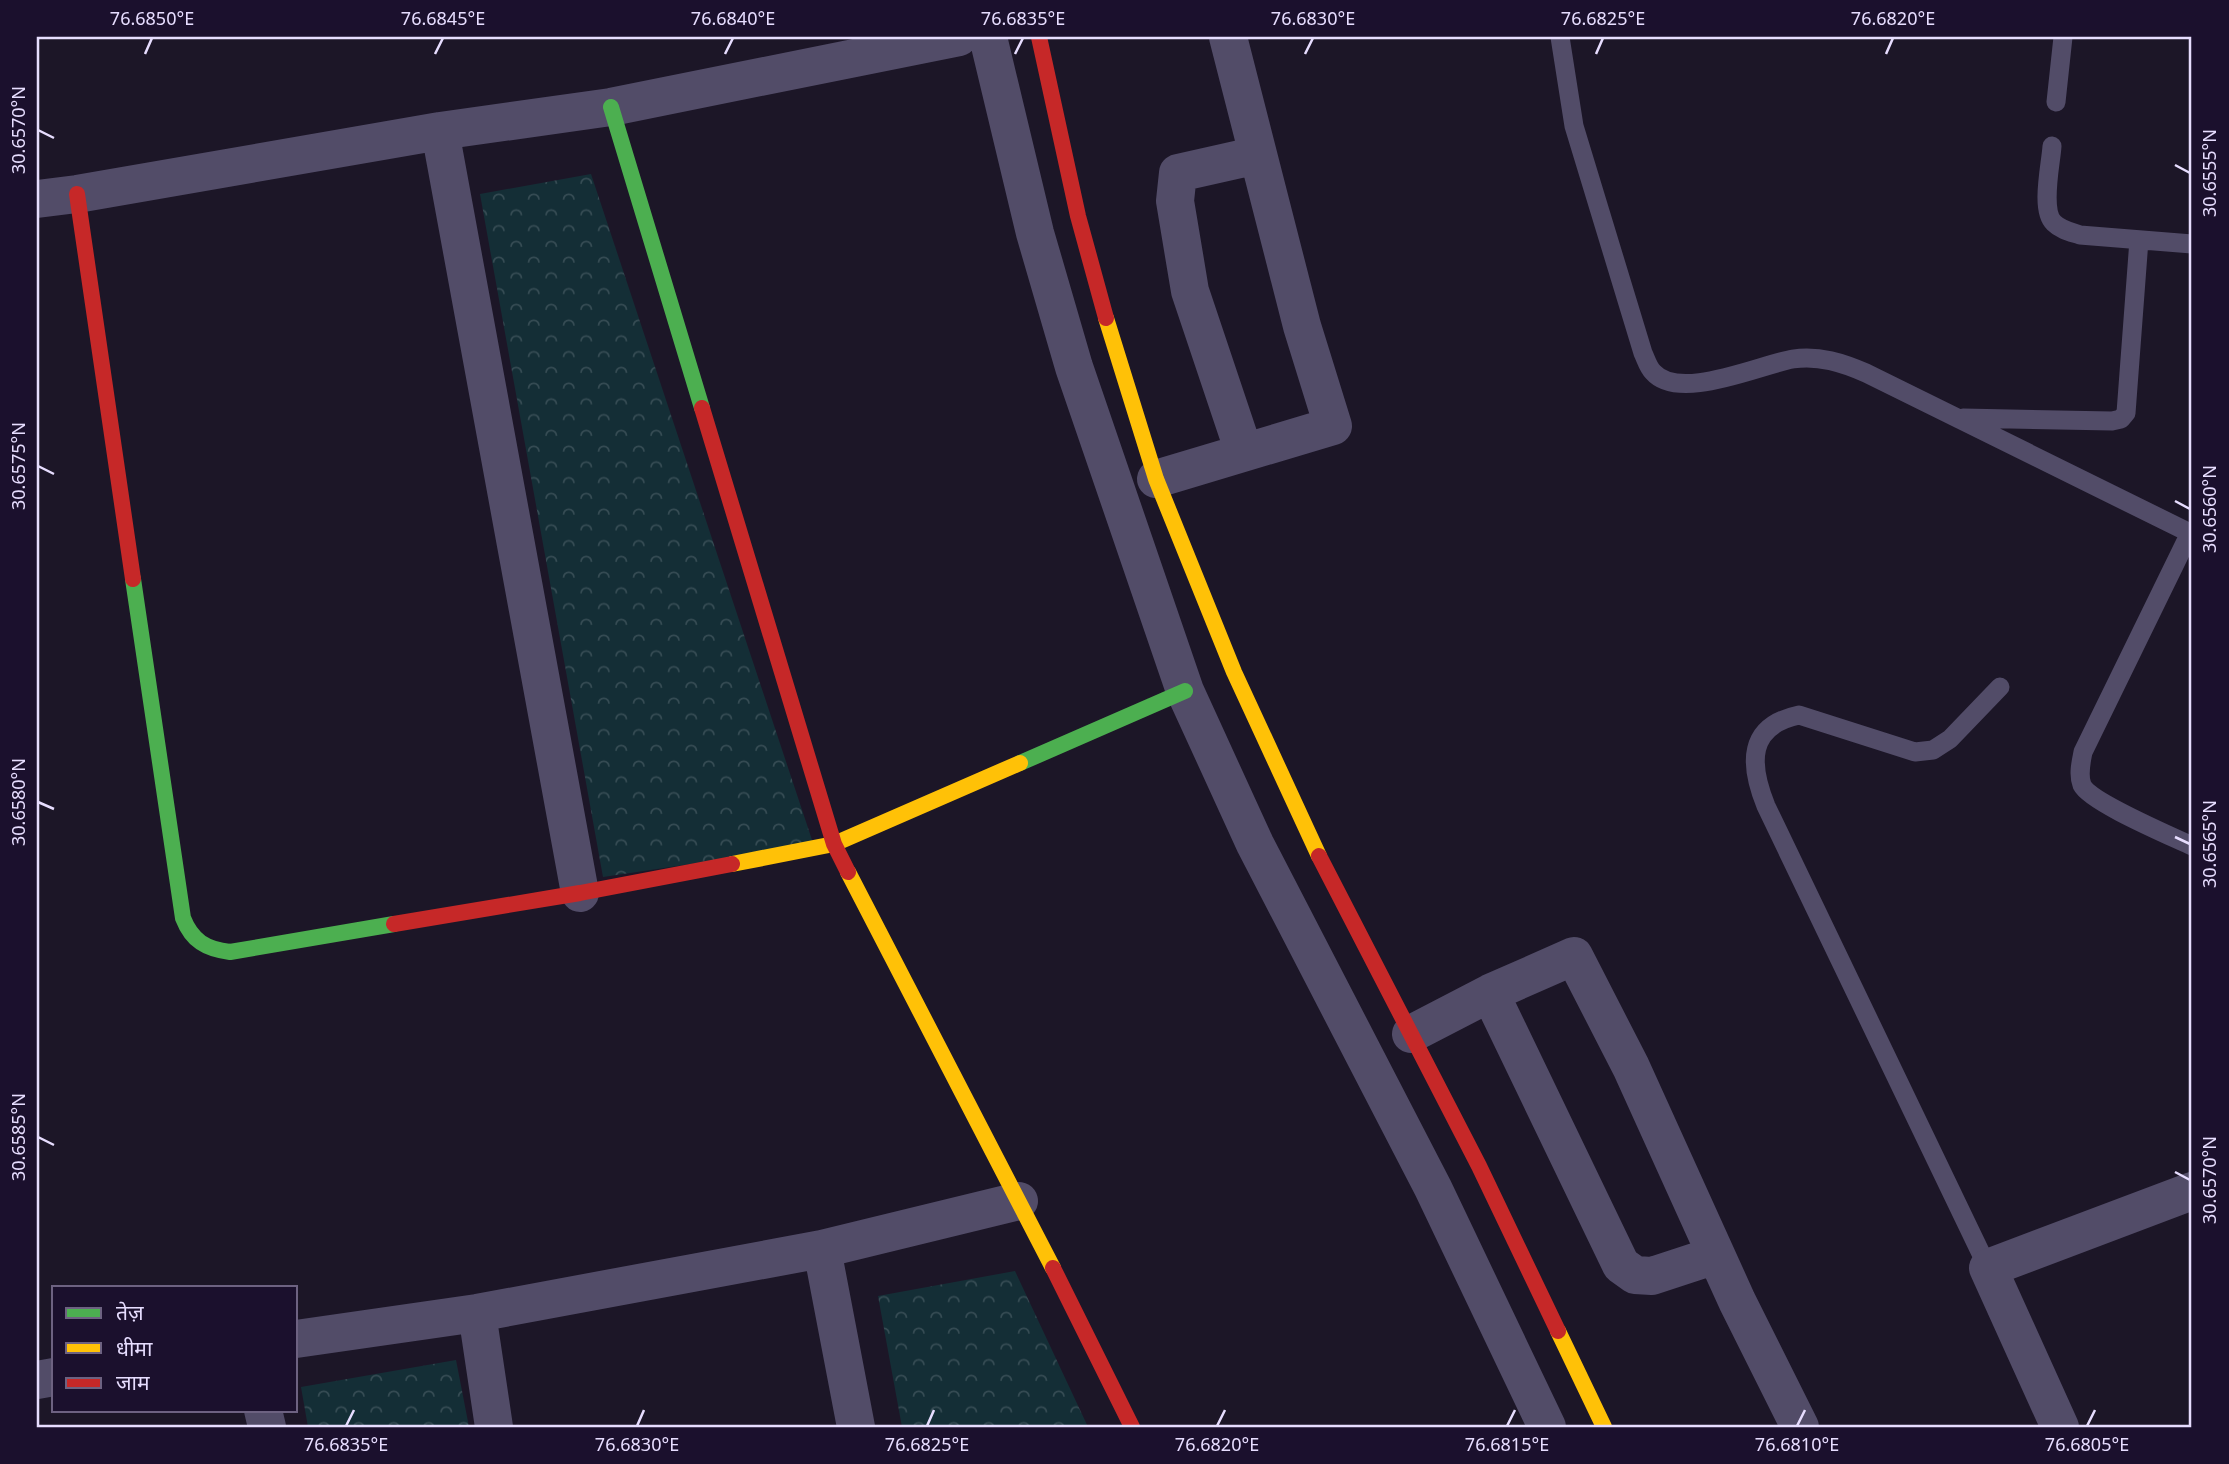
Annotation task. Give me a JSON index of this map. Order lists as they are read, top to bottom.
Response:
{
  "legend": ["तेज़", "धीमा", "जाम"],
  "coordinates": [
    "76.6850°E",
    "76.6845°E",
    "76.6840°E",
    "76.6835°E",
    "76.6830°E",
    "76.6825°E",
    "76.6820°E",
    "30.6570°N",
    "30.6555°N",
    "30.6575°N",
    "30.6560°N",
    "30.6580°N",
    "30.6565°N",
    "30.6585°N",
    "76.6815°E",
    "76.6810°E",
    "76.6805°E"
  ]
}
